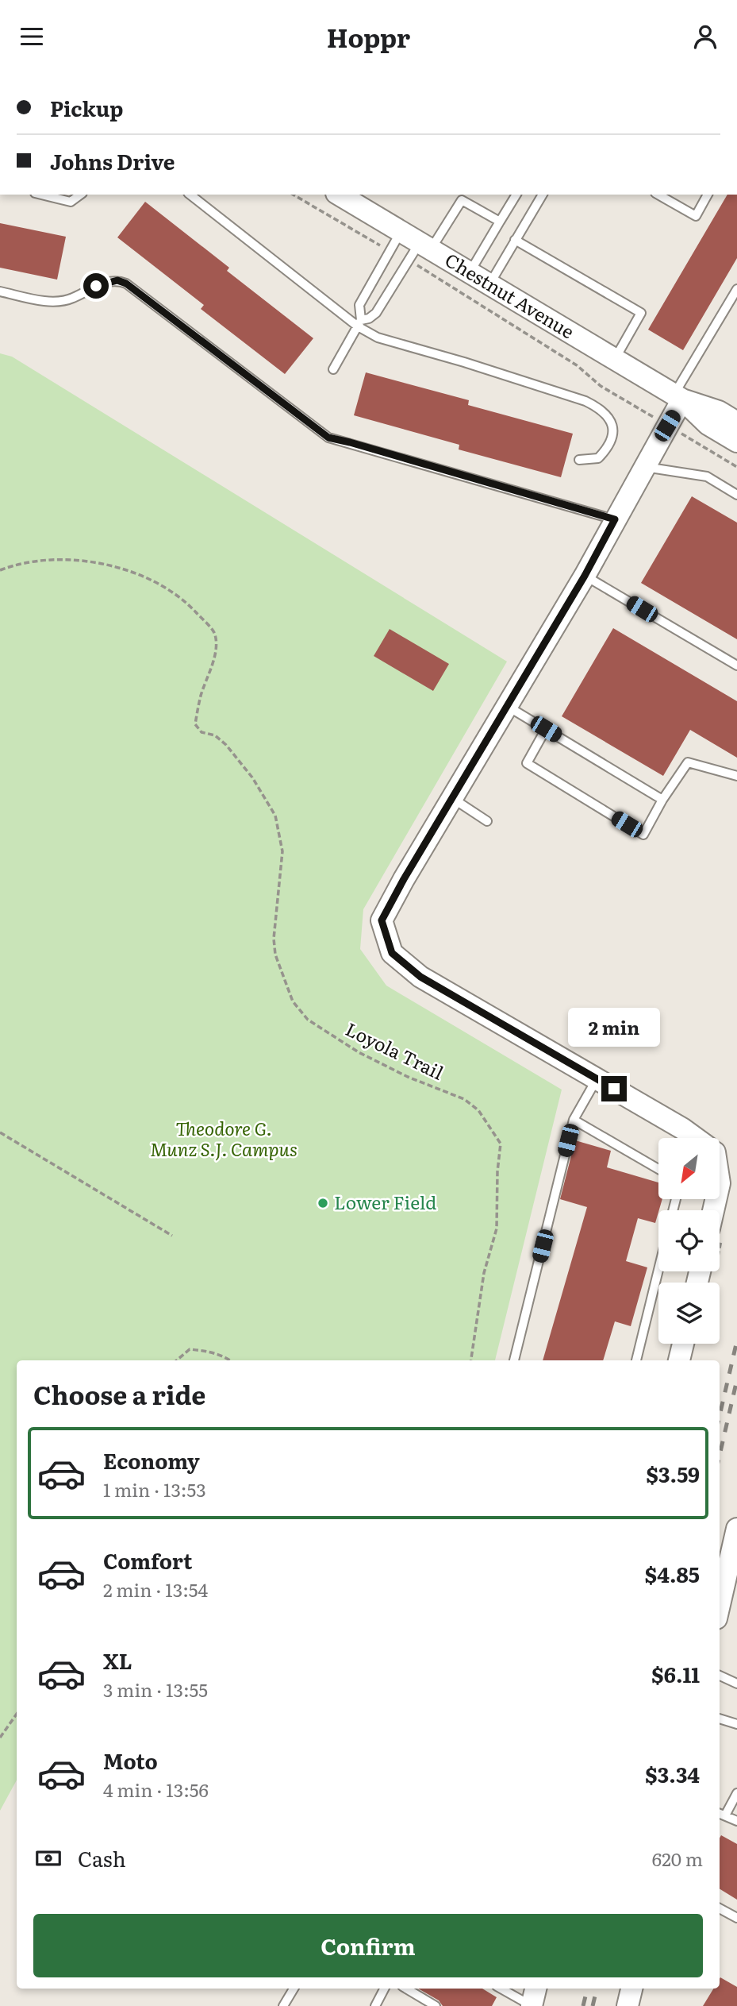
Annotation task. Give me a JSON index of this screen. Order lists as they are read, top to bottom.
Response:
{
  "streets": {
    "street": ["Chestnut Avenue"],
    "path": ["Loyola Trail"]
  },
  "parks": ["Theodore G. Munz S.J. Campus"],
  "places": ["Lower Field"],
  "north": "bottom left",
  "page": {
    "header": "Hoppr",
    "banner": ["Pickup", "Johns Drive"],
    "bubble": "2 min",
    "heading": "Choose a ride",
    "list": [
      {
        "name": "Economy",
        "note": "1 min · 13:53",
        "value": "$3.59"
      },
      {
        "name": "Comfort",
        "note": "2 min · 13:54",
        "value": "$4.85"
      },
      {
        "name": "XL",
        "note": "3 min · 13:55",
        "value": "$6.11"
      },
      {
        "name": "Moto",
        "note": "4 min · 13:56",
        "value": "$3.34"
      }
    ],
    "pay": ["Cash", "620 m"],
    "buttons": "Confirm"
  }
}
